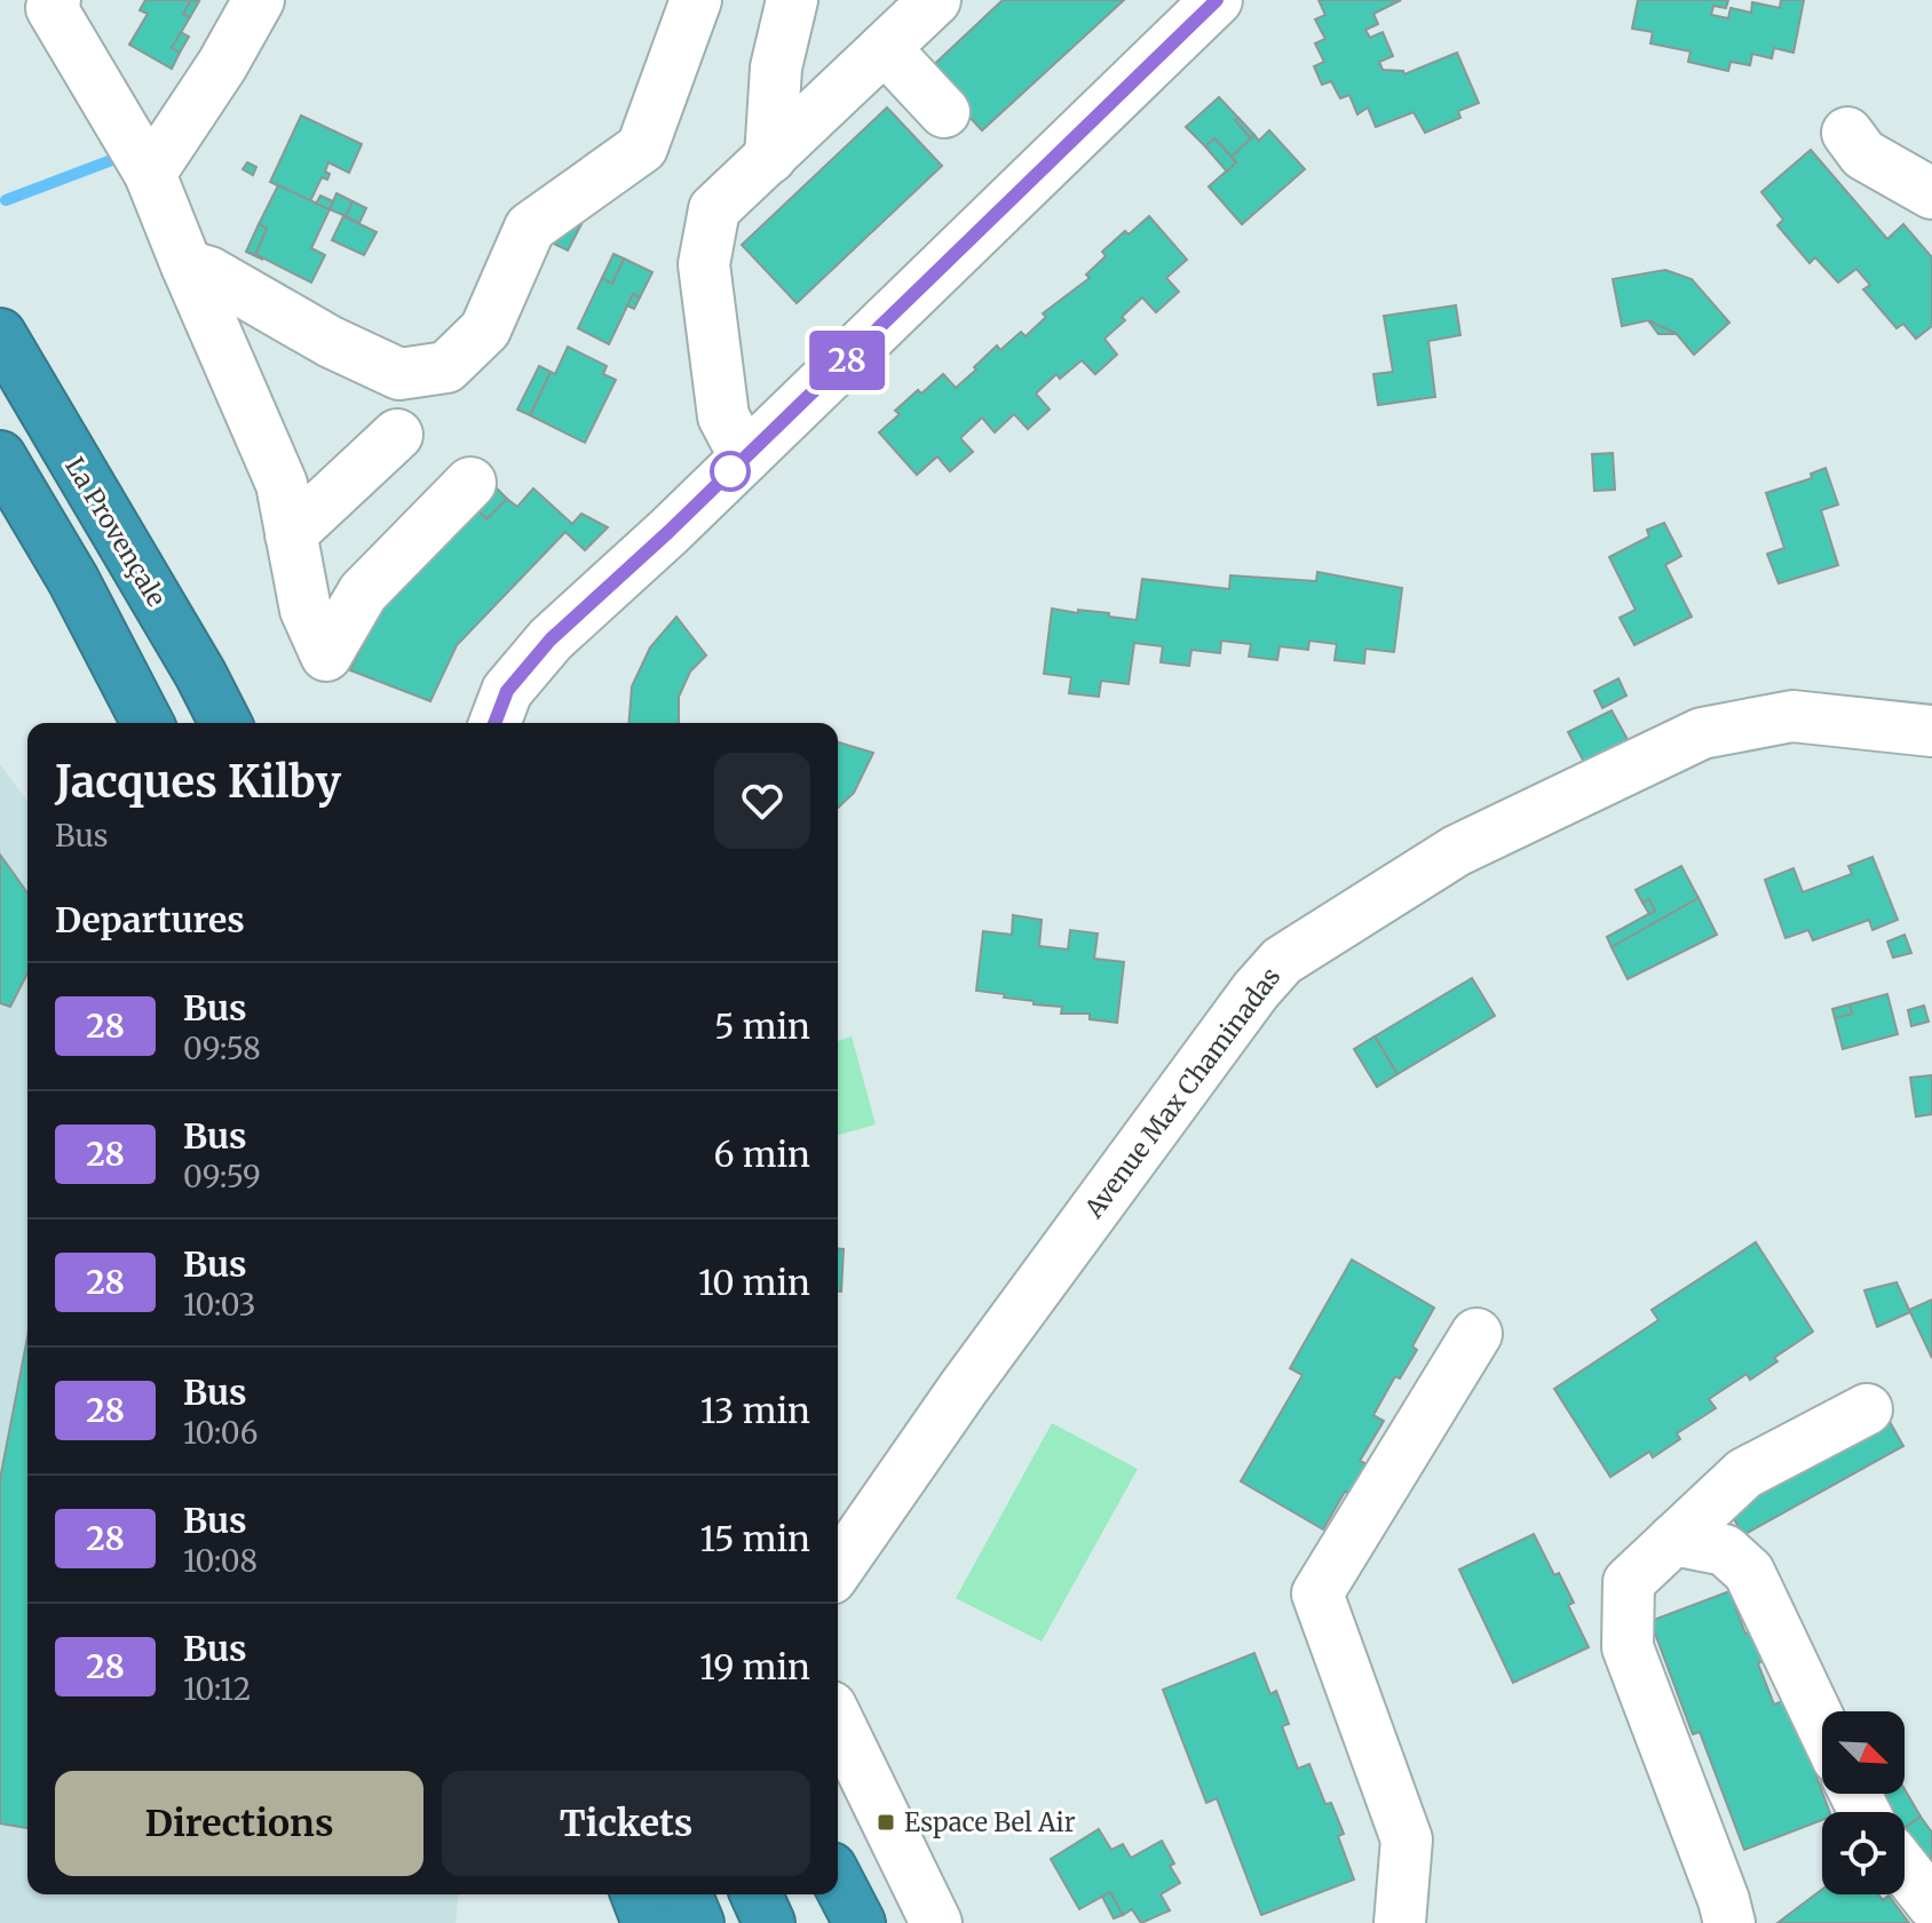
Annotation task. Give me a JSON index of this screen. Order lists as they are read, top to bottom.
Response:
{
  "streets": {
    "highway": ["La Provençale"],
    "street": ["Avenue Max Chaminadas"]
  },
  "places": {
    "transit": ["Espace Bel Air"]
  },
  "lines": ["bus line 28"],
  "north": "bottom right",
  "page": {
    "on_map": "28",
    "heading": [
      ["Jacques Kilby", "Bus"],
      "Departures"
    ],
    "list": [
      {
        "mark": "28",
        "name": "Bus",
        "note": "09:58",
        "value": "5 min"
      },
      {
        "mark": "28",
        "name": "Bus",
        "note": "09:59",
        "value": "6 min"
      },
      {
        "mark": "28",
        "name": "Bus",
        "note": "10:03",
        "value": "10 min"
      },
      {
        "mark": "28",
        "name": "Bus",
        "note": "10:06",
        "value": "13 min"
      },
      {
        "mark": "28",
        "name": "Bus",
        "note": "10:08",
        "value": "15 min"
      },
      {
        "mark": "28",
        "name": "Bus",
        "note": "10:12",
        "value": "19 min"
      }
    ],
    "buttons": ["Directions", "Tickets"]
  }
}
